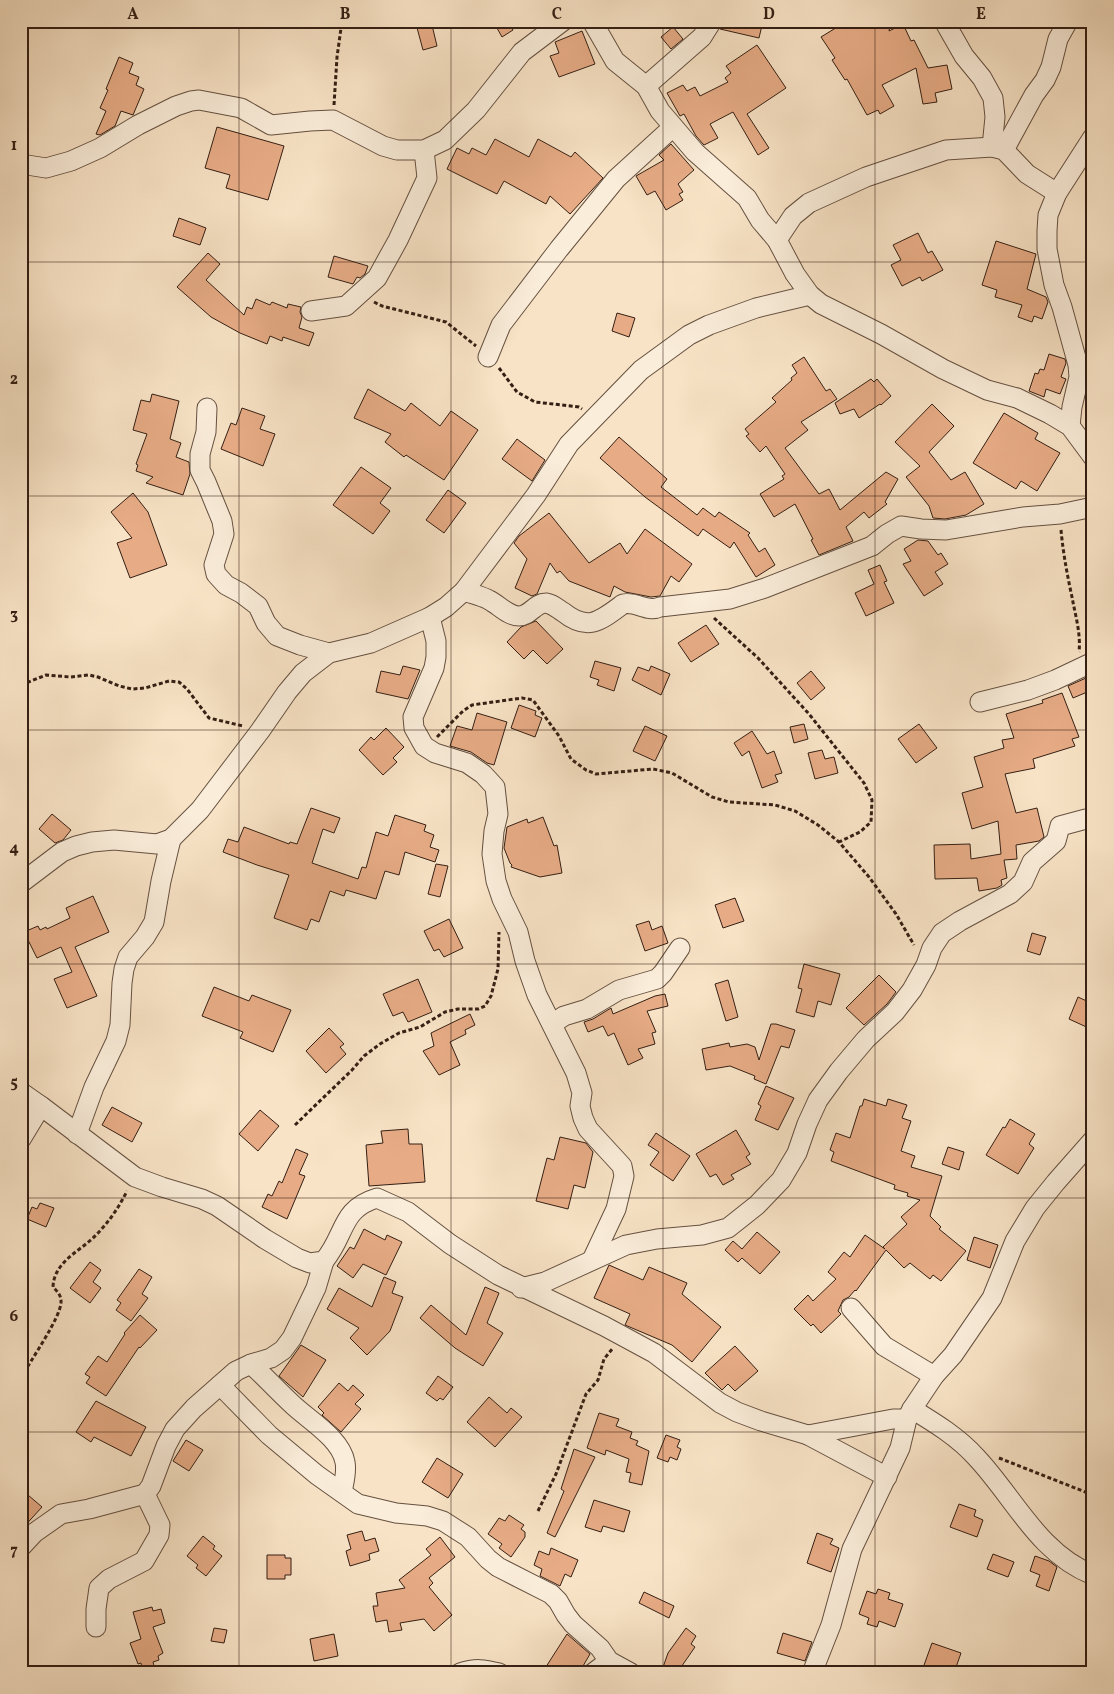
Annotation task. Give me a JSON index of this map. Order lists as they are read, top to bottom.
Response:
{
  "grid": {
    "columns": [
      "A",
      "B",
      "C",
      "D",
      "E"
    ],
    "rows": [
      "1",
      "2",
      "3",
      "4",
      "5",
      "6",
      "7"
    ]
  }
}
